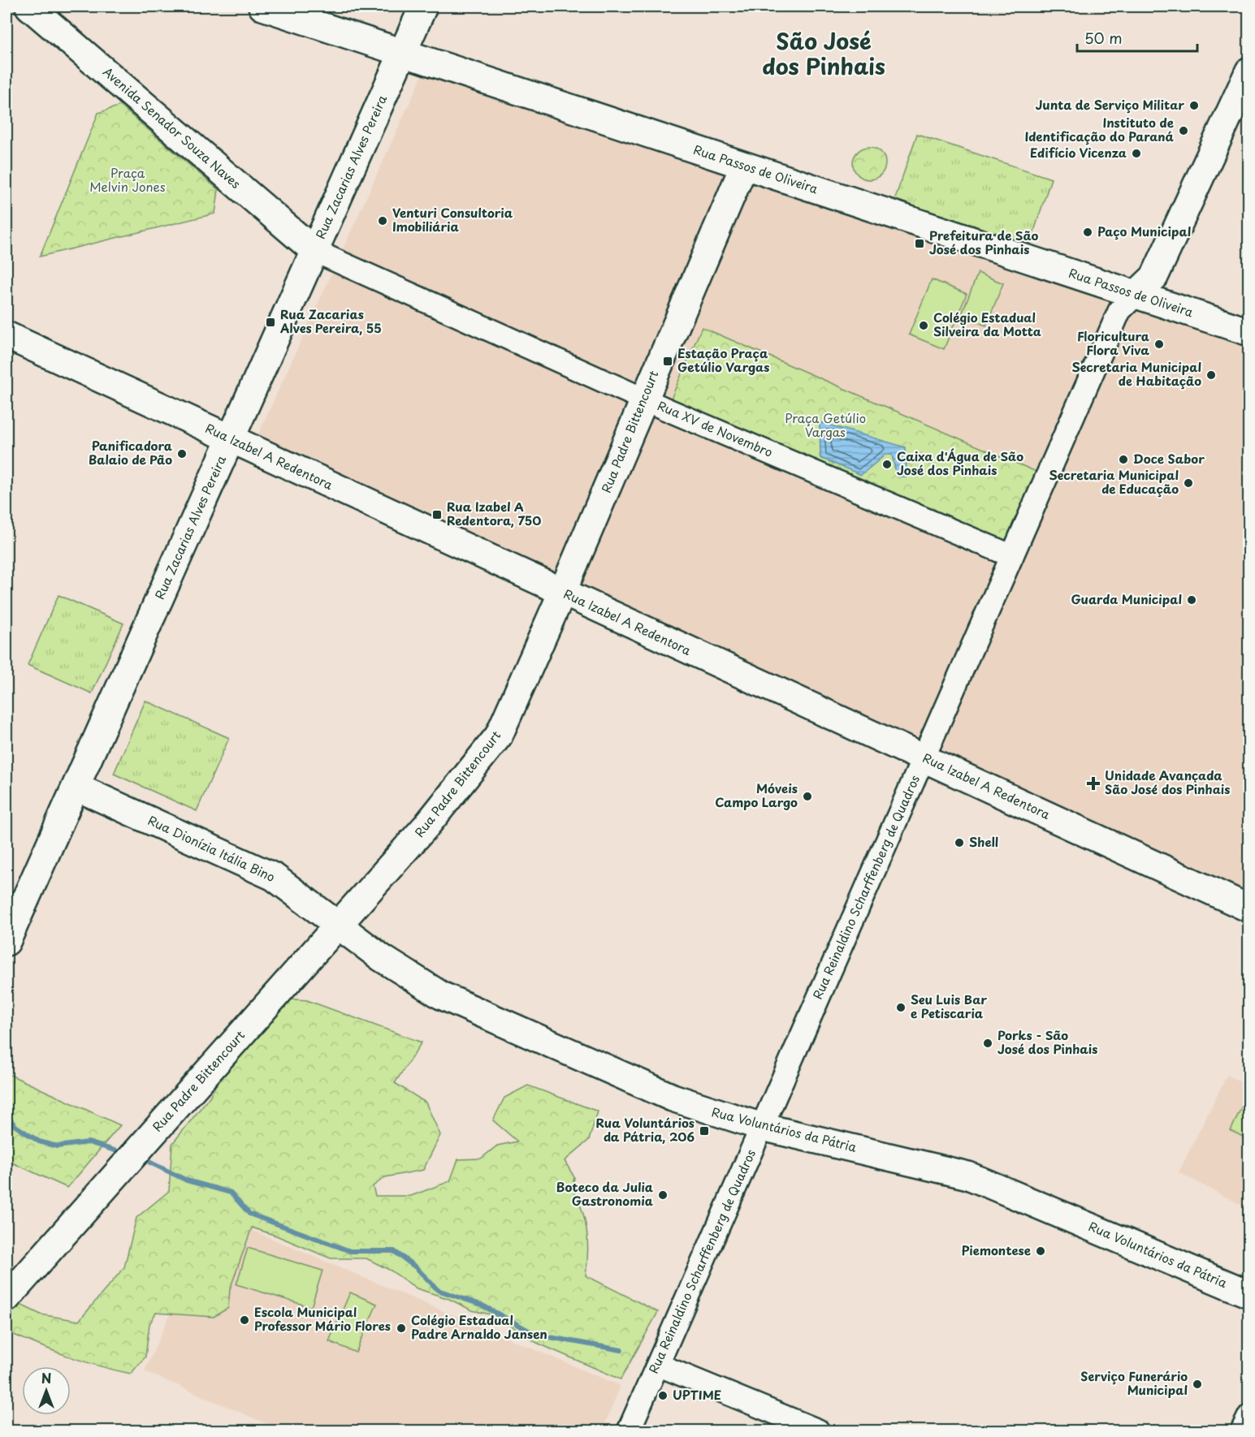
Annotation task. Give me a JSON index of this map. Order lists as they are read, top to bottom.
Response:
{
  "streets": {
    "main road": [
      "Avenida Senador Souza Naves",
      "Rua Zacarias Alves Pereira",
      "Rua Passos de Oliveira",
      "Rua Padre Bittencourt",
      "Rua Izabel A Redentora",
      "Rua Dionízia Itália Bino",
      "Rua Voluntários da Pátria"
    ],
    "street": ["Rua XV de Novembro", "Rua Reinaldino Scharffenberg de Quadros"]
  },
  "crossings": [
    ["Avenida Senador Souza Naves", "Rua Zacarias Alves Pereira"],
    ["Avenida Senador Souza Naves", "Rua XV de Novembro"],
    ["Rua Zacarias Alves Pereira", "Rua Passos de Oliveira"],
    ["Rua Zacarias Alves Pereira", "Rua XV de Novembro"],
    ["Rua Zacarias Alves Pereira", "Rua Izabel A Redentora"],
    ["Rua Zacarias Alves Pereira", "Rua Dionízia Itália Bino"],
    ["Rua Passos de Oliveira", "Rua Padre Bittencourt"],
    ["Rua Passos de Oliveira", "Rua Reinaldino Scharffenberg de Quadros"],
    ["Rua XV de Novembro", "Rua Padre Bittencourt"],
    ["Rua XV de Novembro", "Rua Reinaldino Scharffenberg de Quadros"],
    ["Rua Padre Bittencourt", "Rua Izabel A Redentora"],
    ["Rua Padre Bittencourt", "Rua Dionízia Itália Bino"],
    ["Rua Padre Bittencourt", "Rua Voluntários da Pátria"],
    ["Rua Izabel A Redentora", "Rua Reinaldino Scharffenberg de Quadros"],
    ["Rua Dionízia Itália Bino", "Rua Voluntários da Pátria"],
    ["Rua Reinaldino Scharffenberg de Quadros", "Rua Voluntários da Pátria"]
  ],
  "districts": ["São José dos Pinhais"],
  "parks": ["Praça Melvin Jones", "Praça Getúlio Vargas"],
  "places": {
    "other": [
      "Junta de Serviço Militar",
      "Instituto de Identificação do Paraná",
      "Edifício Vicenza",
      "Venturi Consultoria Imobiliária",
      "Paço Municipal",
      "Colégio Estadual Silveira da Motta",
      "Floricultura Flora Viva",
      "Secretaria Municipal de Habitação",
      "Panificadora Balaio de Pão",
      "Doce Sabor",
      "Caixa d'Água de São José dos Pinhais",
      "Secretaria Municipal de Educação",
      "Guarda Municipal",
      "Móveis Campo Largo",
      "Shell",
      "Seu Luis Bar e Petiscaria",
      "Porks - São José dos Pinhais",
      "Boteco da Julia Gastronomia",
      "Piemontese",
      "Escola Municipal Professor Mário Flores",
      "Colégio Estadual Padre Arnaldo Jansen",
      "Serviço Funerário Municipal",
      "UPTIME"
    ],
    "transit": [
      "Prefeitura de São José dos Pinhais",
      "Rua Zacarias Alves Pereira, 55",
      "Estação Praça Getúlio Vargas",
      "Rua Izabel A Redentora, 750",
      "Rua Voluntários da Pátria, 206"
    ],
    "health": ["Unidade Avançada São José dos Pinhais"]
  },
  "scale_bar": "50 m",
  "north": "top"
}
